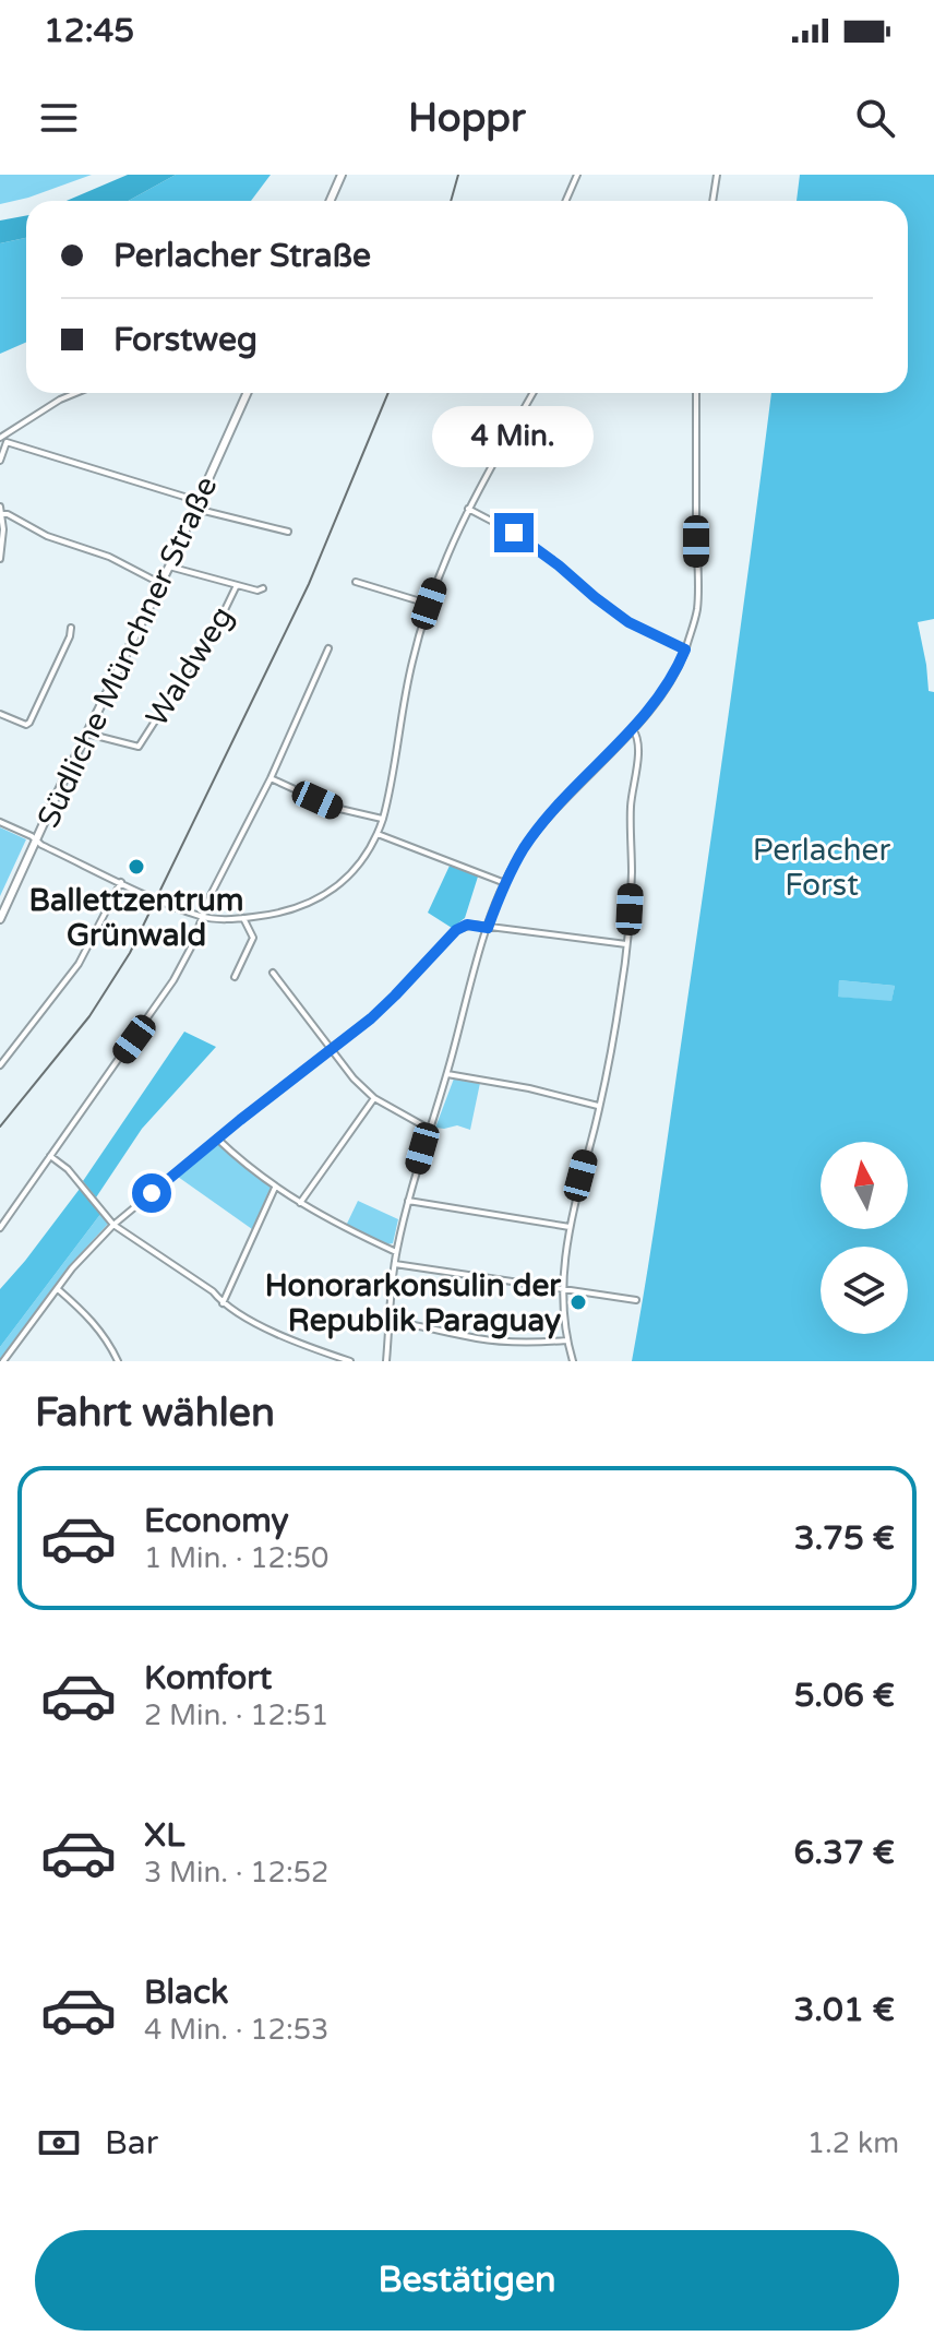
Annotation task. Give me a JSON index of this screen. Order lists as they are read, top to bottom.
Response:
{
  "streets": {
    "main road": ["Südliche Münchner Straße"],
    "street": ["Waldweg"]
  },
  "crossings": [
    ["Südliche Münchner Straße", "Waldweg"]
  ],
  "parks": ["Perlacher Forst"],
  "places": ["Ballettzentrum Grünwald", "Honorarkonsulin der Republik Paraguay"],
  "north": "top",
  "page": {
    "status": "12:45",
    "header": "Hoppr",
    "banner": ["Perlacher Straße", "Forstweg"],
    "bubble": "4 Min.",
    "heading": "Fahrt wählen",
    "list": [
      {
        "name": "Economy",
        "note": "1 Min. · 12:50",
        "value": "3.75 €"
      },
      {
        "name": "Komfort",
        "note": "2 Min. · 12:51",
        "value": "5.06 €"
      },
      {
        "name": "XL",
        "note": "3 Min. · 12:52",
        "value": "6.37 €"
      },
      {
        "name": "Black",
        "note": "4 Min. · 12:53",
        "value": "3.01 €"
      }
    ],
    "pay": ["Bar", "1.2 km"],
    "buttons": "Bestätigen"
  }
}
